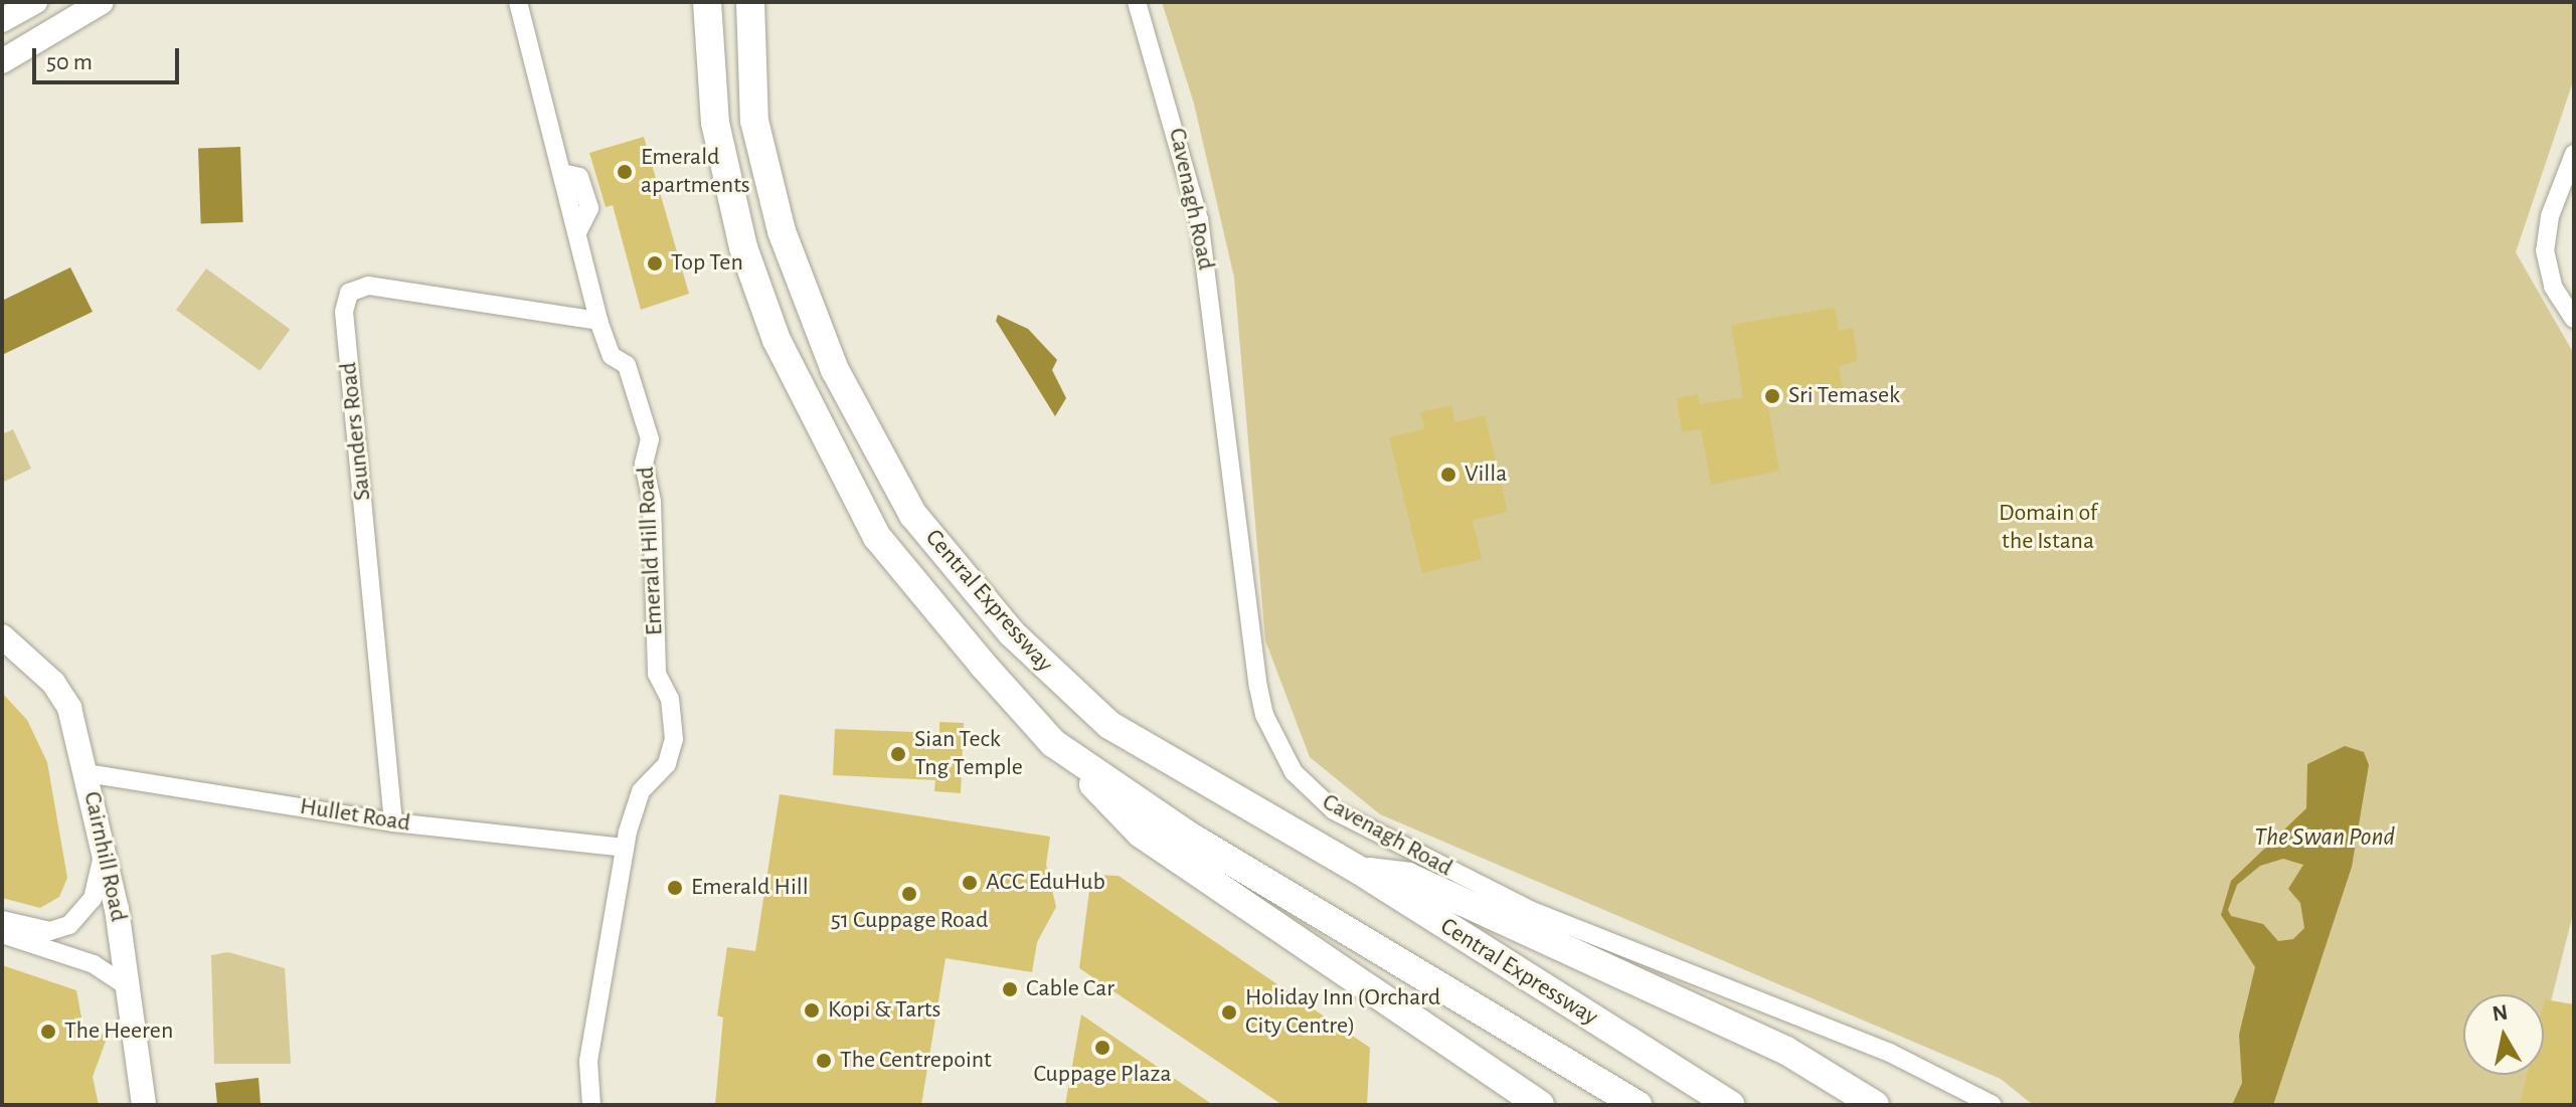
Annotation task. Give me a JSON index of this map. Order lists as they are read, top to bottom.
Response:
{
  "streets": {
    "highway": ["Central Expressway"],
    "main road": ["Cairnhill Road"],
    "street": [
      "Cavenagh Road",
      "Saunders Road",
      "Emerald Hill Road",
      "Hullet Road"
    ]
  },
  "crossings": [
    ["Saunders Road", "Emerald Hill Road"],
    ["Saunders Road", "Hullet Road"],
    ["Emerald Hill Road", "Hullet Road"],
    ["Hullet Road", "Cairnhill Road"]
  ],
  "water": ["The Swan Pond"],
  "parks": ["Domain of the Istana"],
  "places": [
    "Emerald apartments",
    "Top Ten",
    "Sri Temasek",
    "Villa",
    "Sian Teck Tng Temple",
    "ACC EduHub",
    "Emerald Hill",
    "51 Cuppage Road",
    "Cable Car",
    "Kopi & Tarts",
    "Holiday Inn (Orchard City Centre)",
    "The Heeren",
    "Cuppage Plaza",
    "The Centrepoint"
  ],
  "scale_bar": "50 m",
  "north": "top"
}
